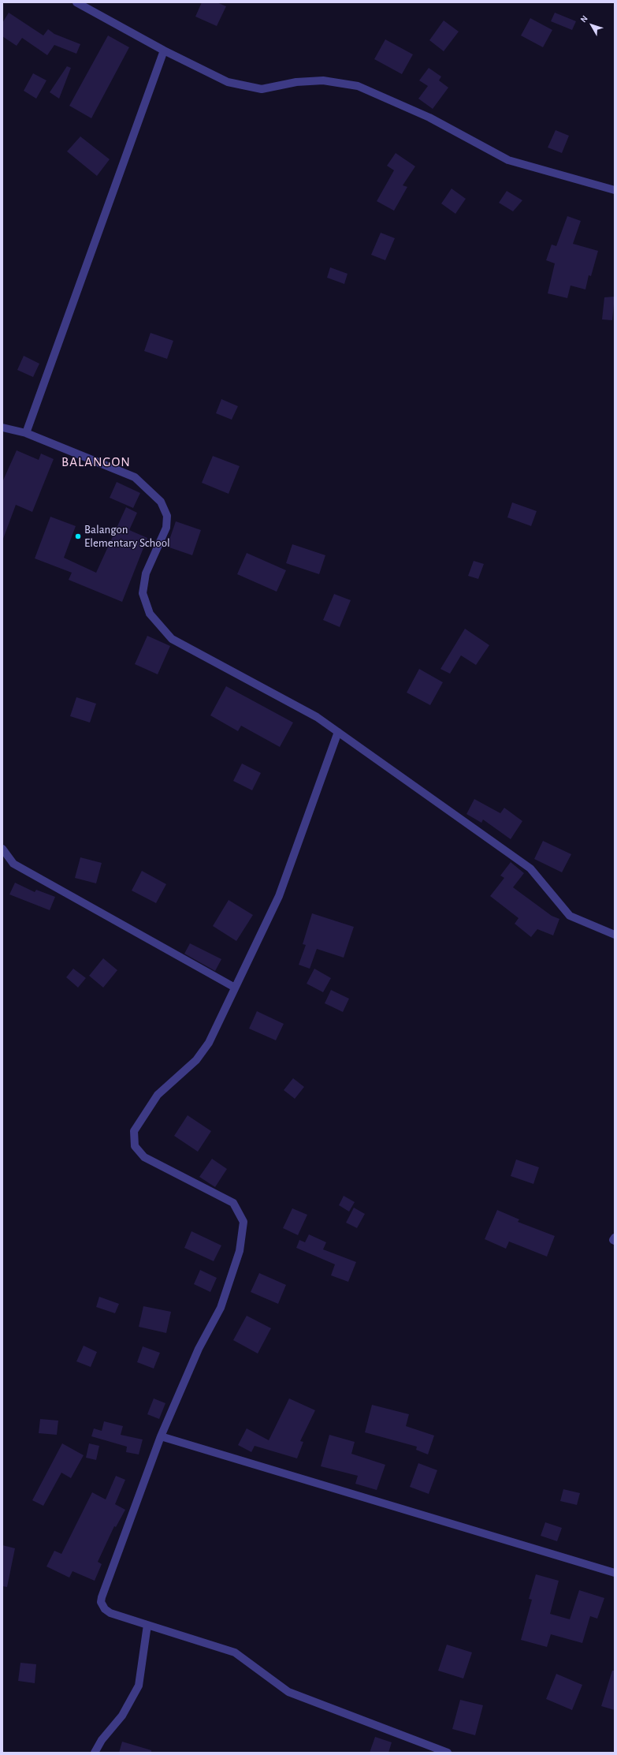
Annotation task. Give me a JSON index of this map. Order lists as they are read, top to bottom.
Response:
{
  "districts": ["BALANGON"],
  "places": ["Balangon Elementary School"],
  "north": "top left"
}
